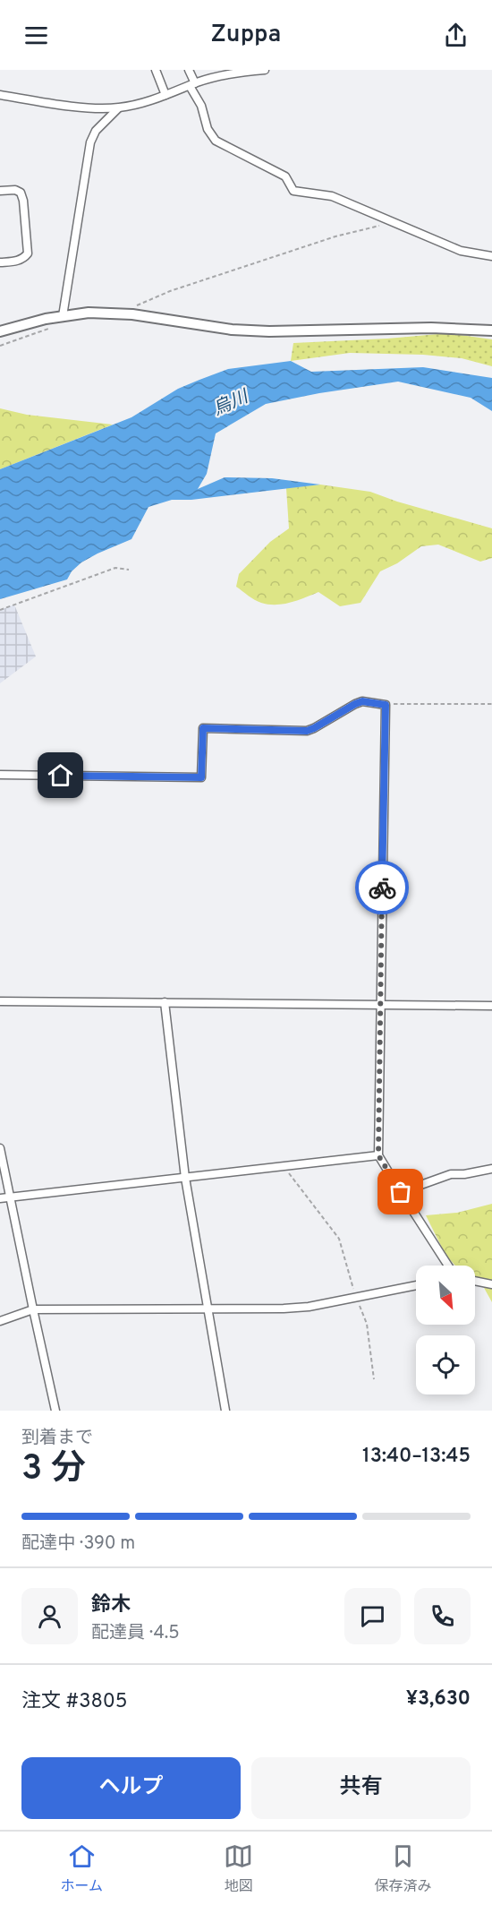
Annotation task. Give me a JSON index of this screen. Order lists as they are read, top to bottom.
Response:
{
  "water": ["烏川"],
  "north": "bottom right",
  "page": {
    "header": "Zuppa",
    "heading": ["3 分", "到着まで", "13:40–13:45"],
    "panel": [
      "鈴木",
      "配達員 · 4.5",
      "注文 #3805",
      "¥3,630"
    ],
    "bar": "配達中 · 390 m",
    "buttons": ["ヘルプ", "共有"],
    "tabs": ["ホーム", "地図", "保存済み"]
  }
}
